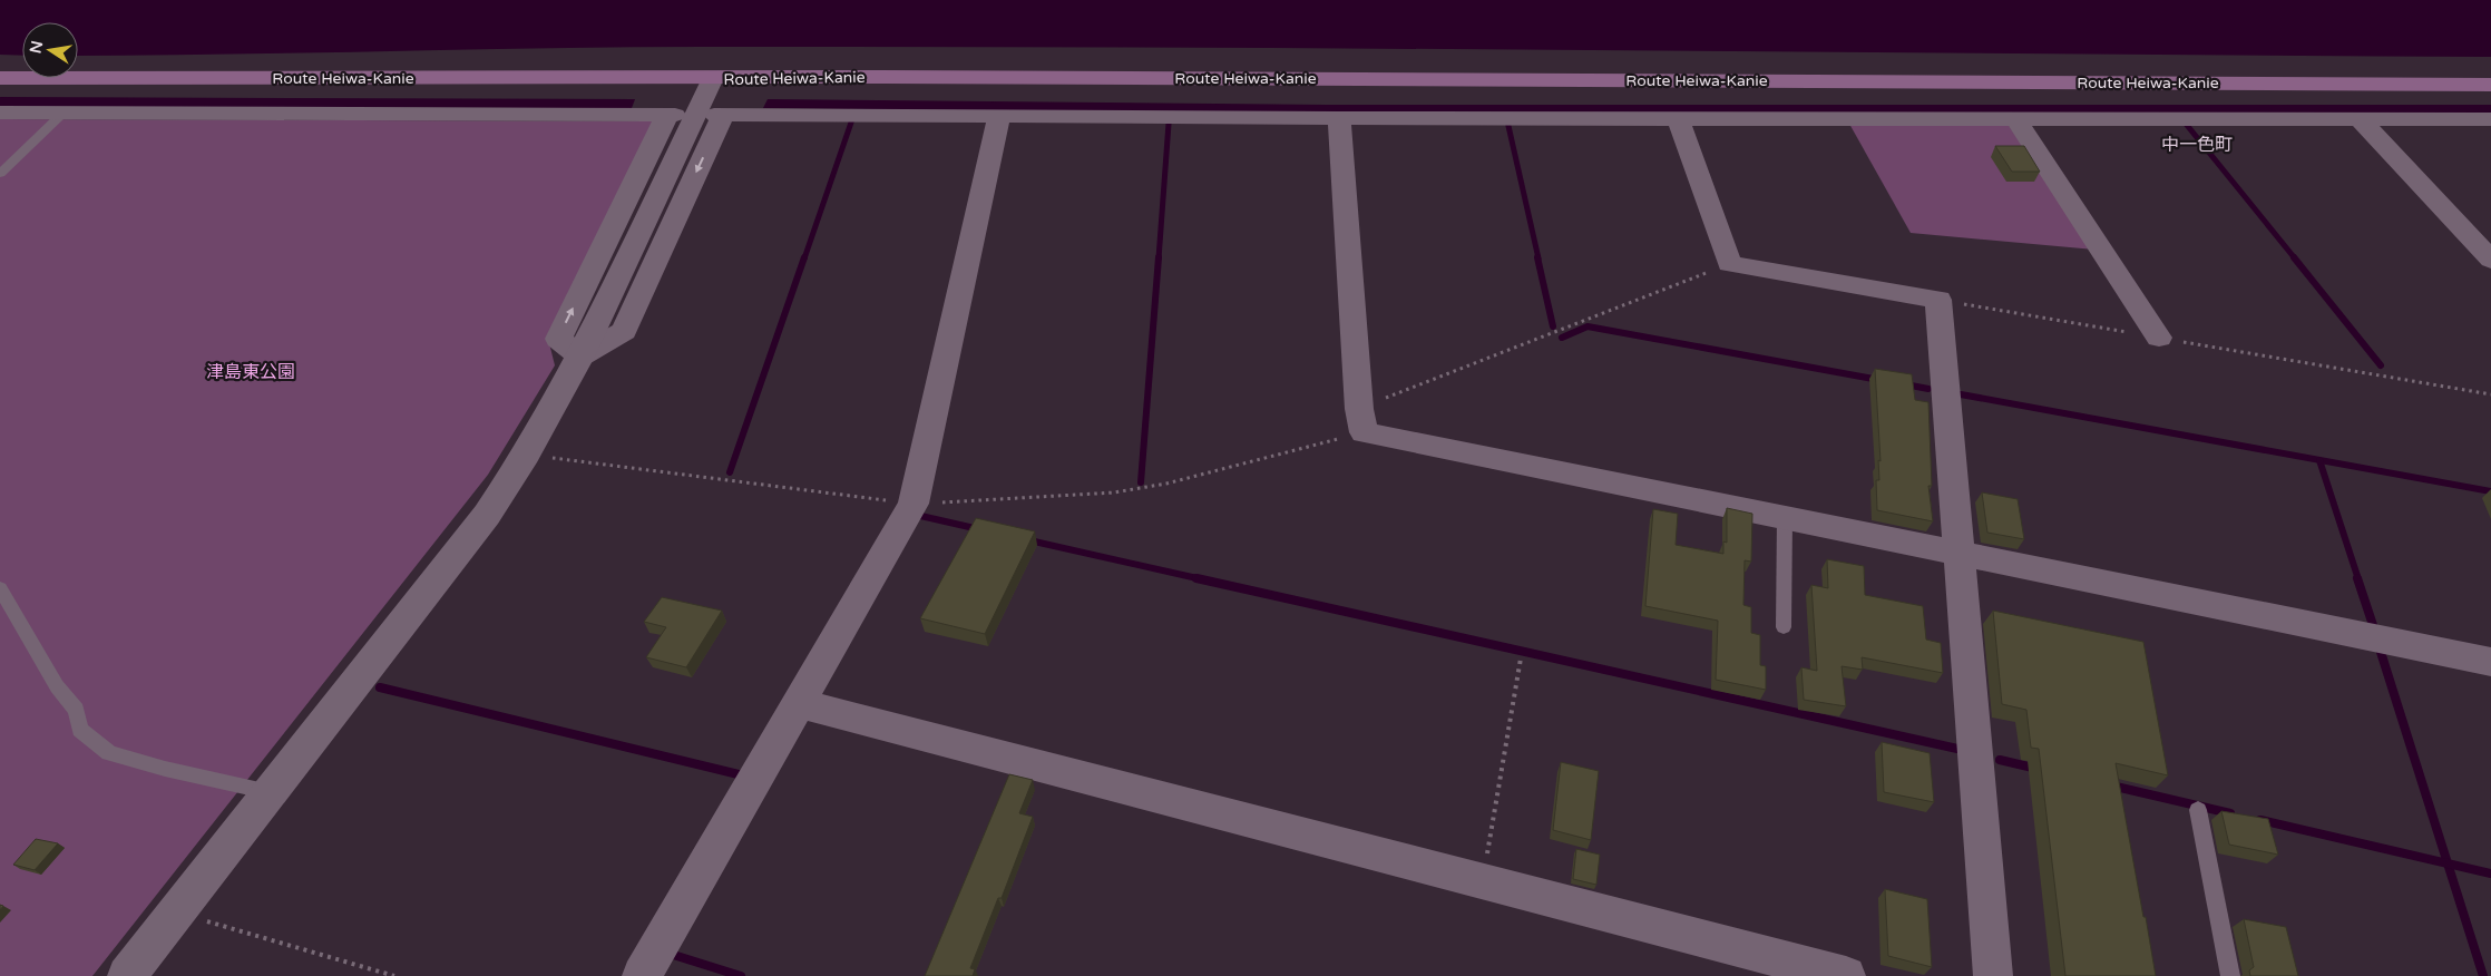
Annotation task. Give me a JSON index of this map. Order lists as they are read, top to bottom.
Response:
{
  "streets": {
    "main road": ["Route Heiwa-Kanie"]
  },
  "districts": ["中一色町"],
  "parks": ["津島東公園"],
  "north": "left"
}
